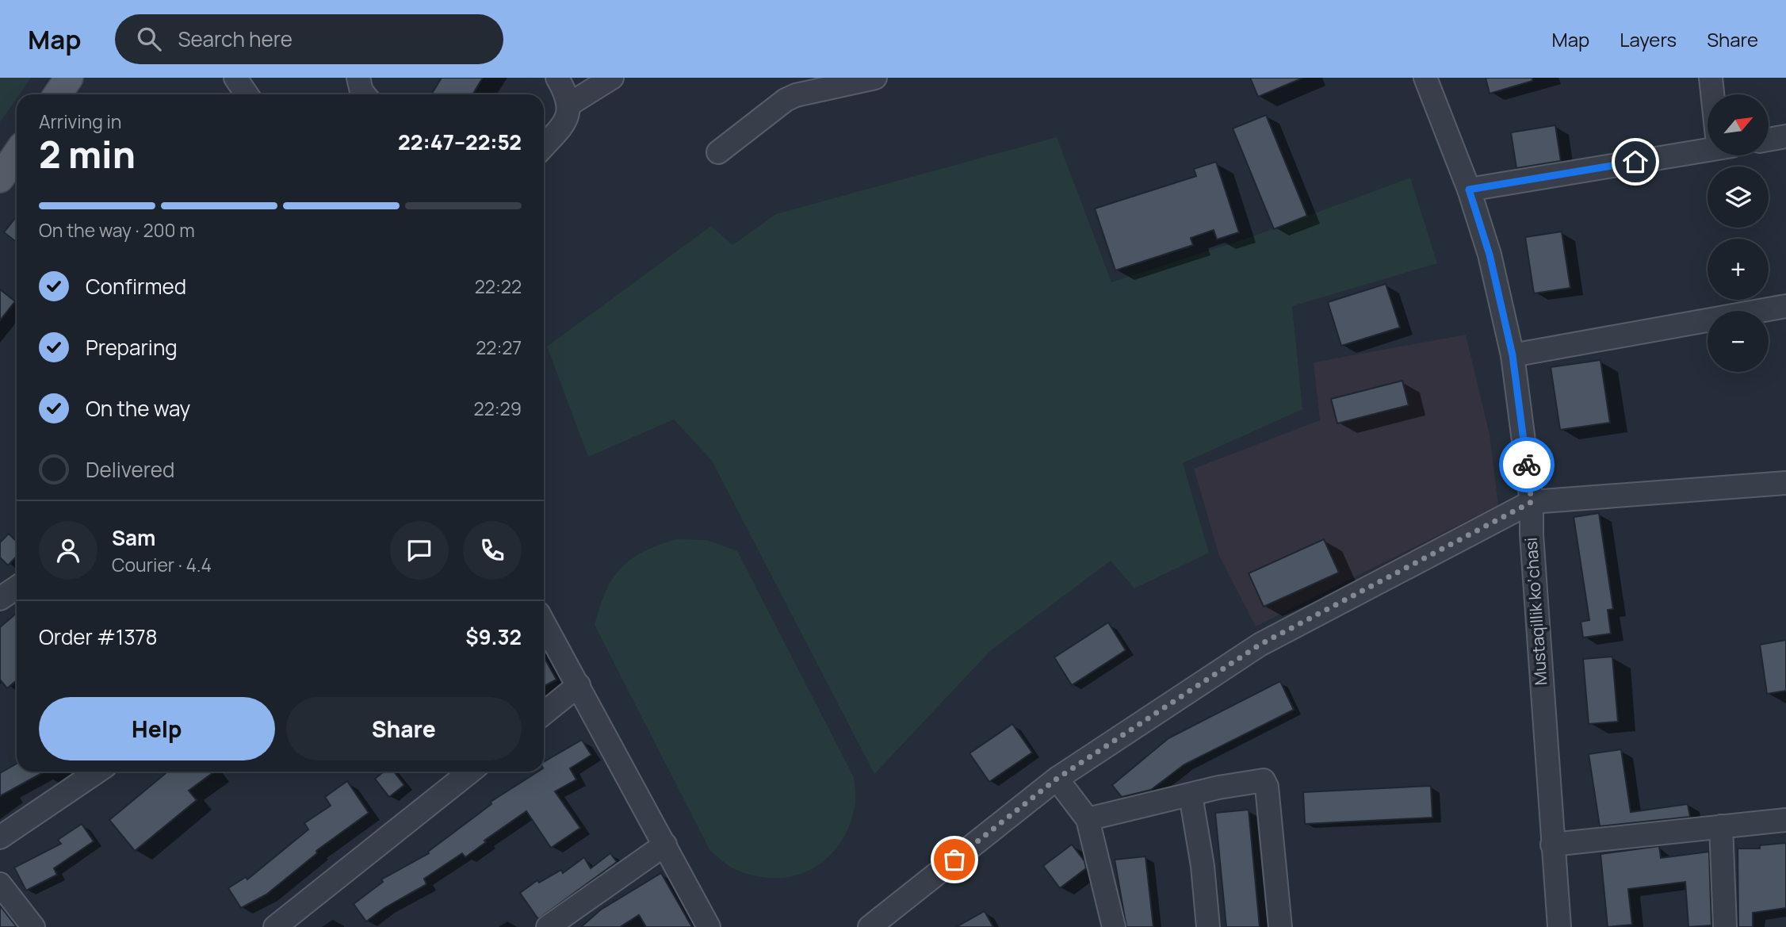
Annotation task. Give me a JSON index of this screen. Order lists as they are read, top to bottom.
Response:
{
  "streets": {
    "street": ["Mustaqillik ko‘chasi"]
  },
  "north": "top right",
  "page": {
    "header": "Map",
    "search": "Search here",
    "nav": ["Map", "Layers", "Share"],
    "map_buttons": ["+", "−"],
    "heading": ["2 min", "Arriving in", "22:47–22:52"],
    "panel": [
      "Sam",
      "Courier · 4.4",
      "Order #1378",
      "$9.32"
    ],
    "bar": "On the way · 200 m",
    "list": [
      ["Confirmed", "22:22"],
      ["Preparing", "22:27"],
      ["On the way", "22:29"],
      "Delivered"
    ],
    "buttons": ["Help", "Share"]
  }
}
